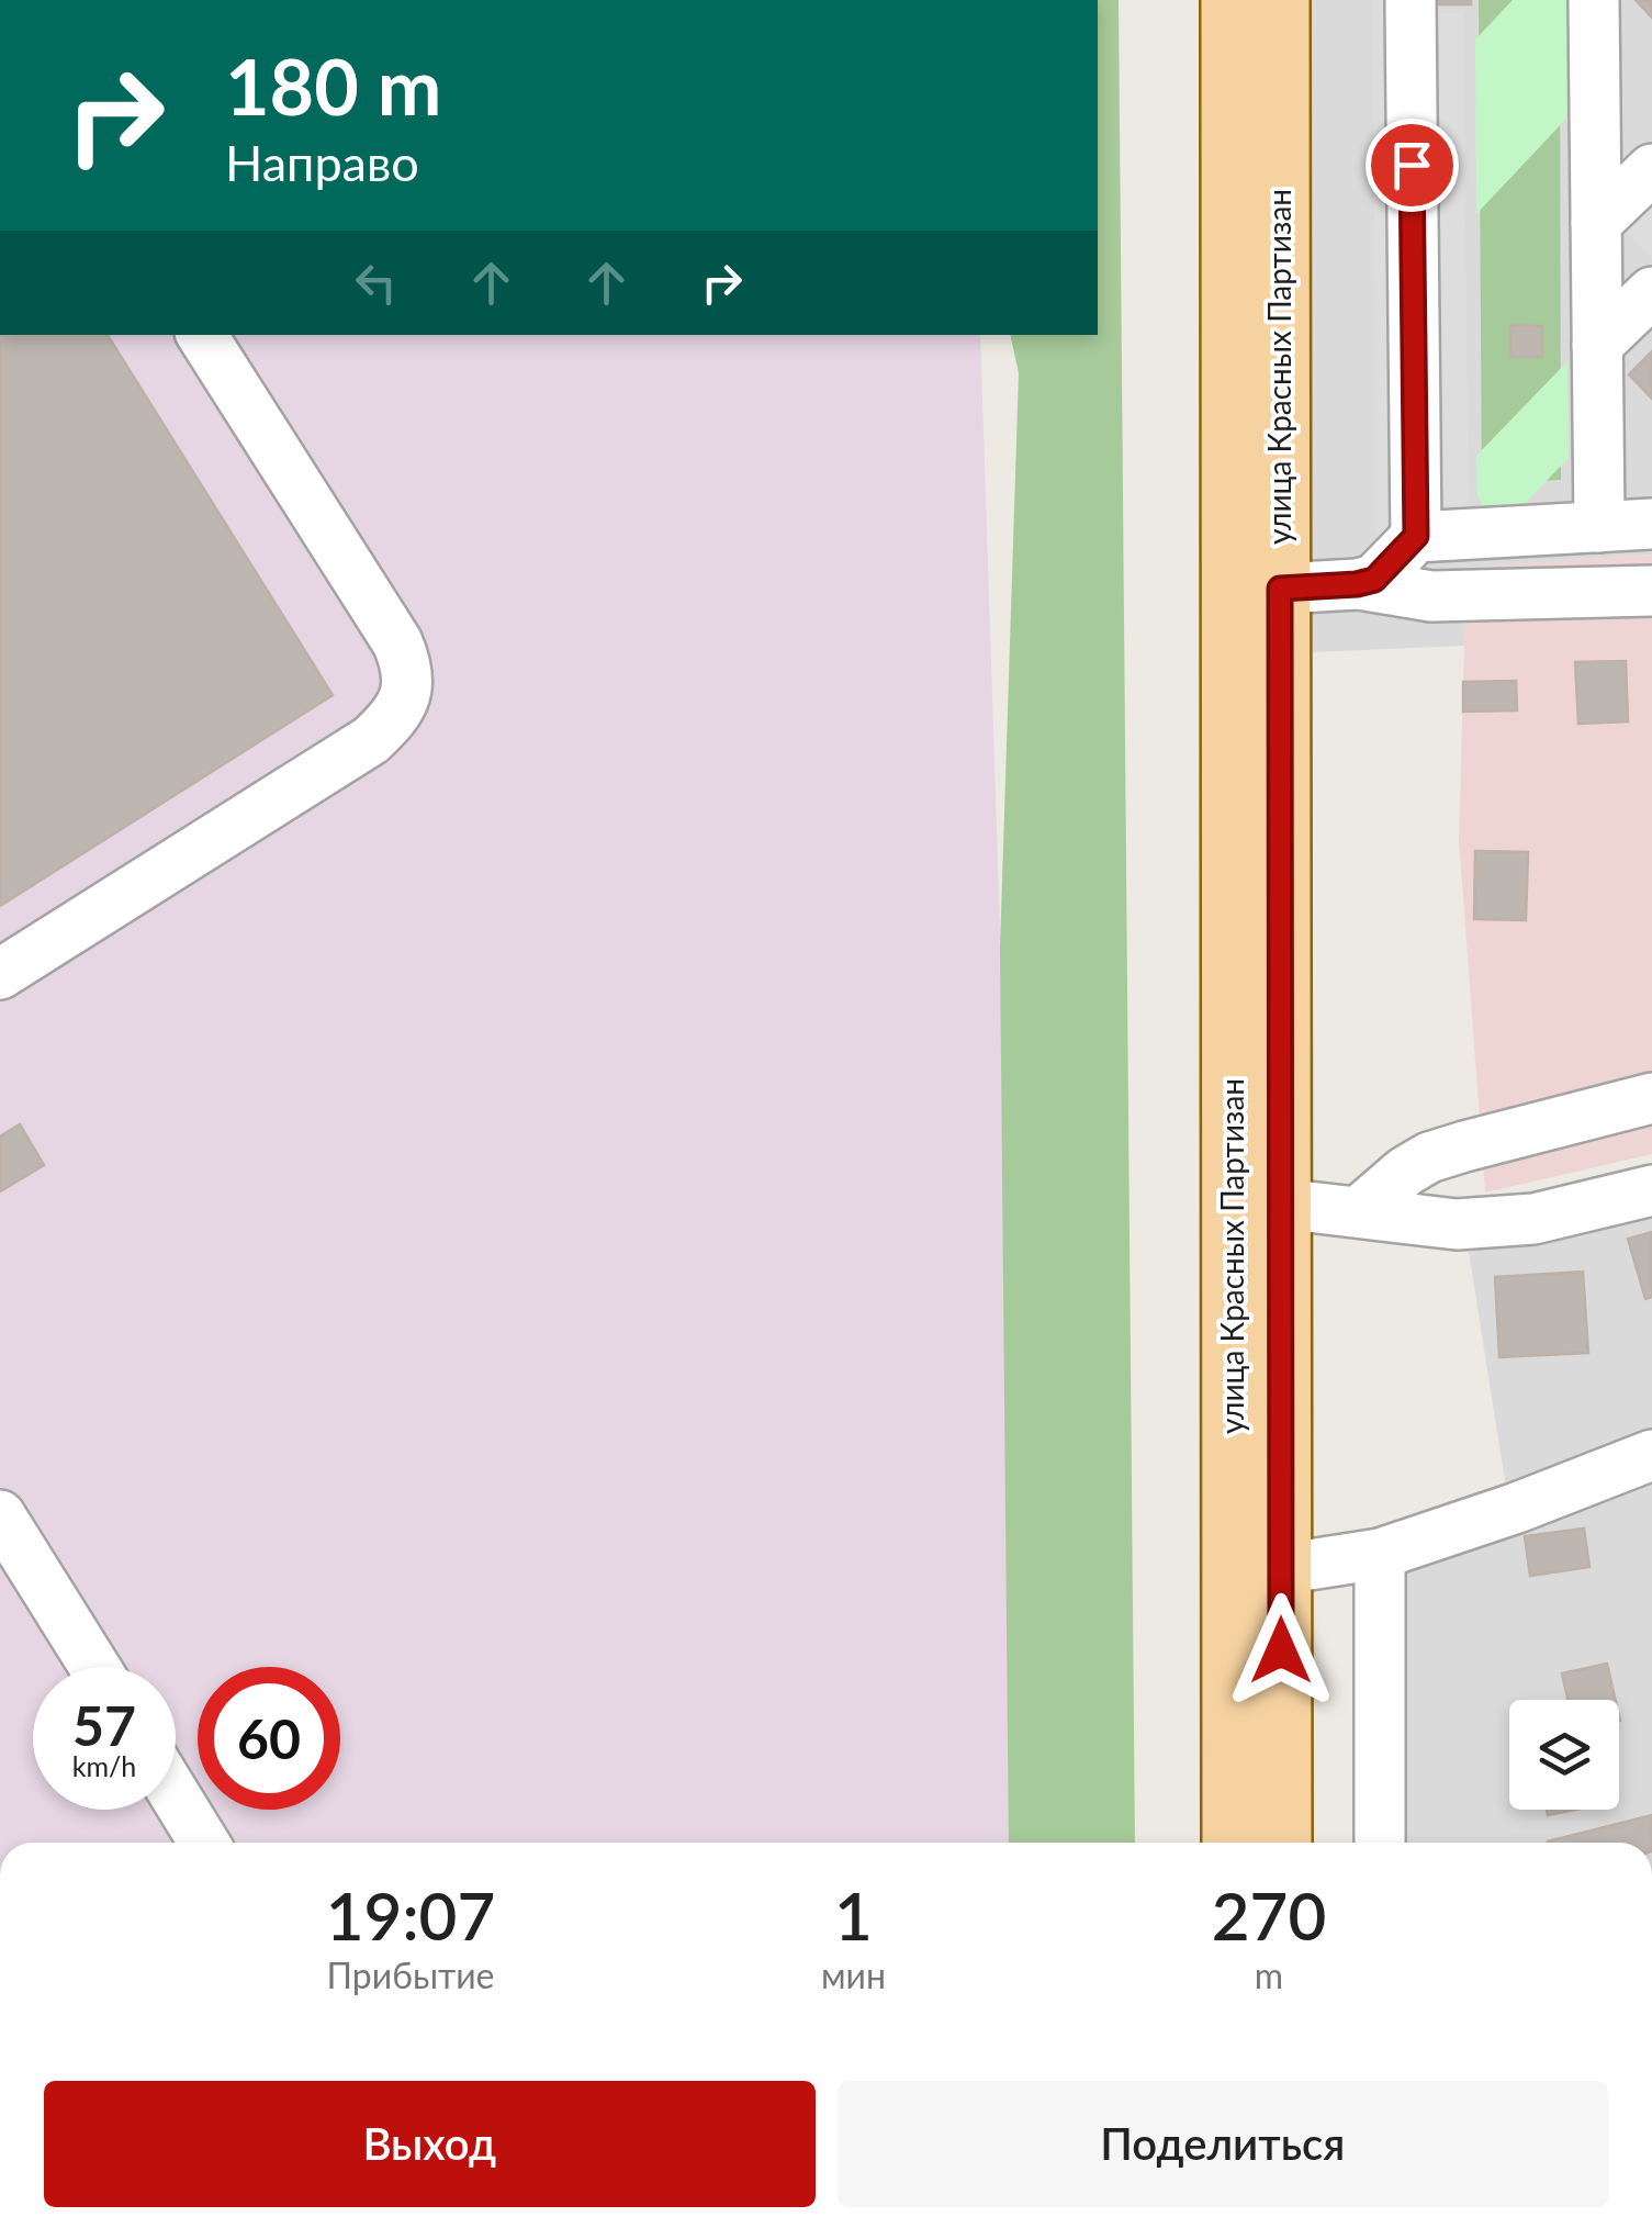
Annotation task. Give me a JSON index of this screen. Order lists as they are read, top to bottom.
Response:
{
  "streets": {
    "main road": ["улица Красных Партизан"]
  },
  "page": {
    "turn": ["180 m", "Направо"],
    "speed": "57 km/h",
    "limit": "60",
    "eta": [
      "19:07",
      "Прибытие",
      "1",
      "мин",
      "270",
      "m"
    ],
    "buttons": ["Выход", "Поделиться"]
  }
}
